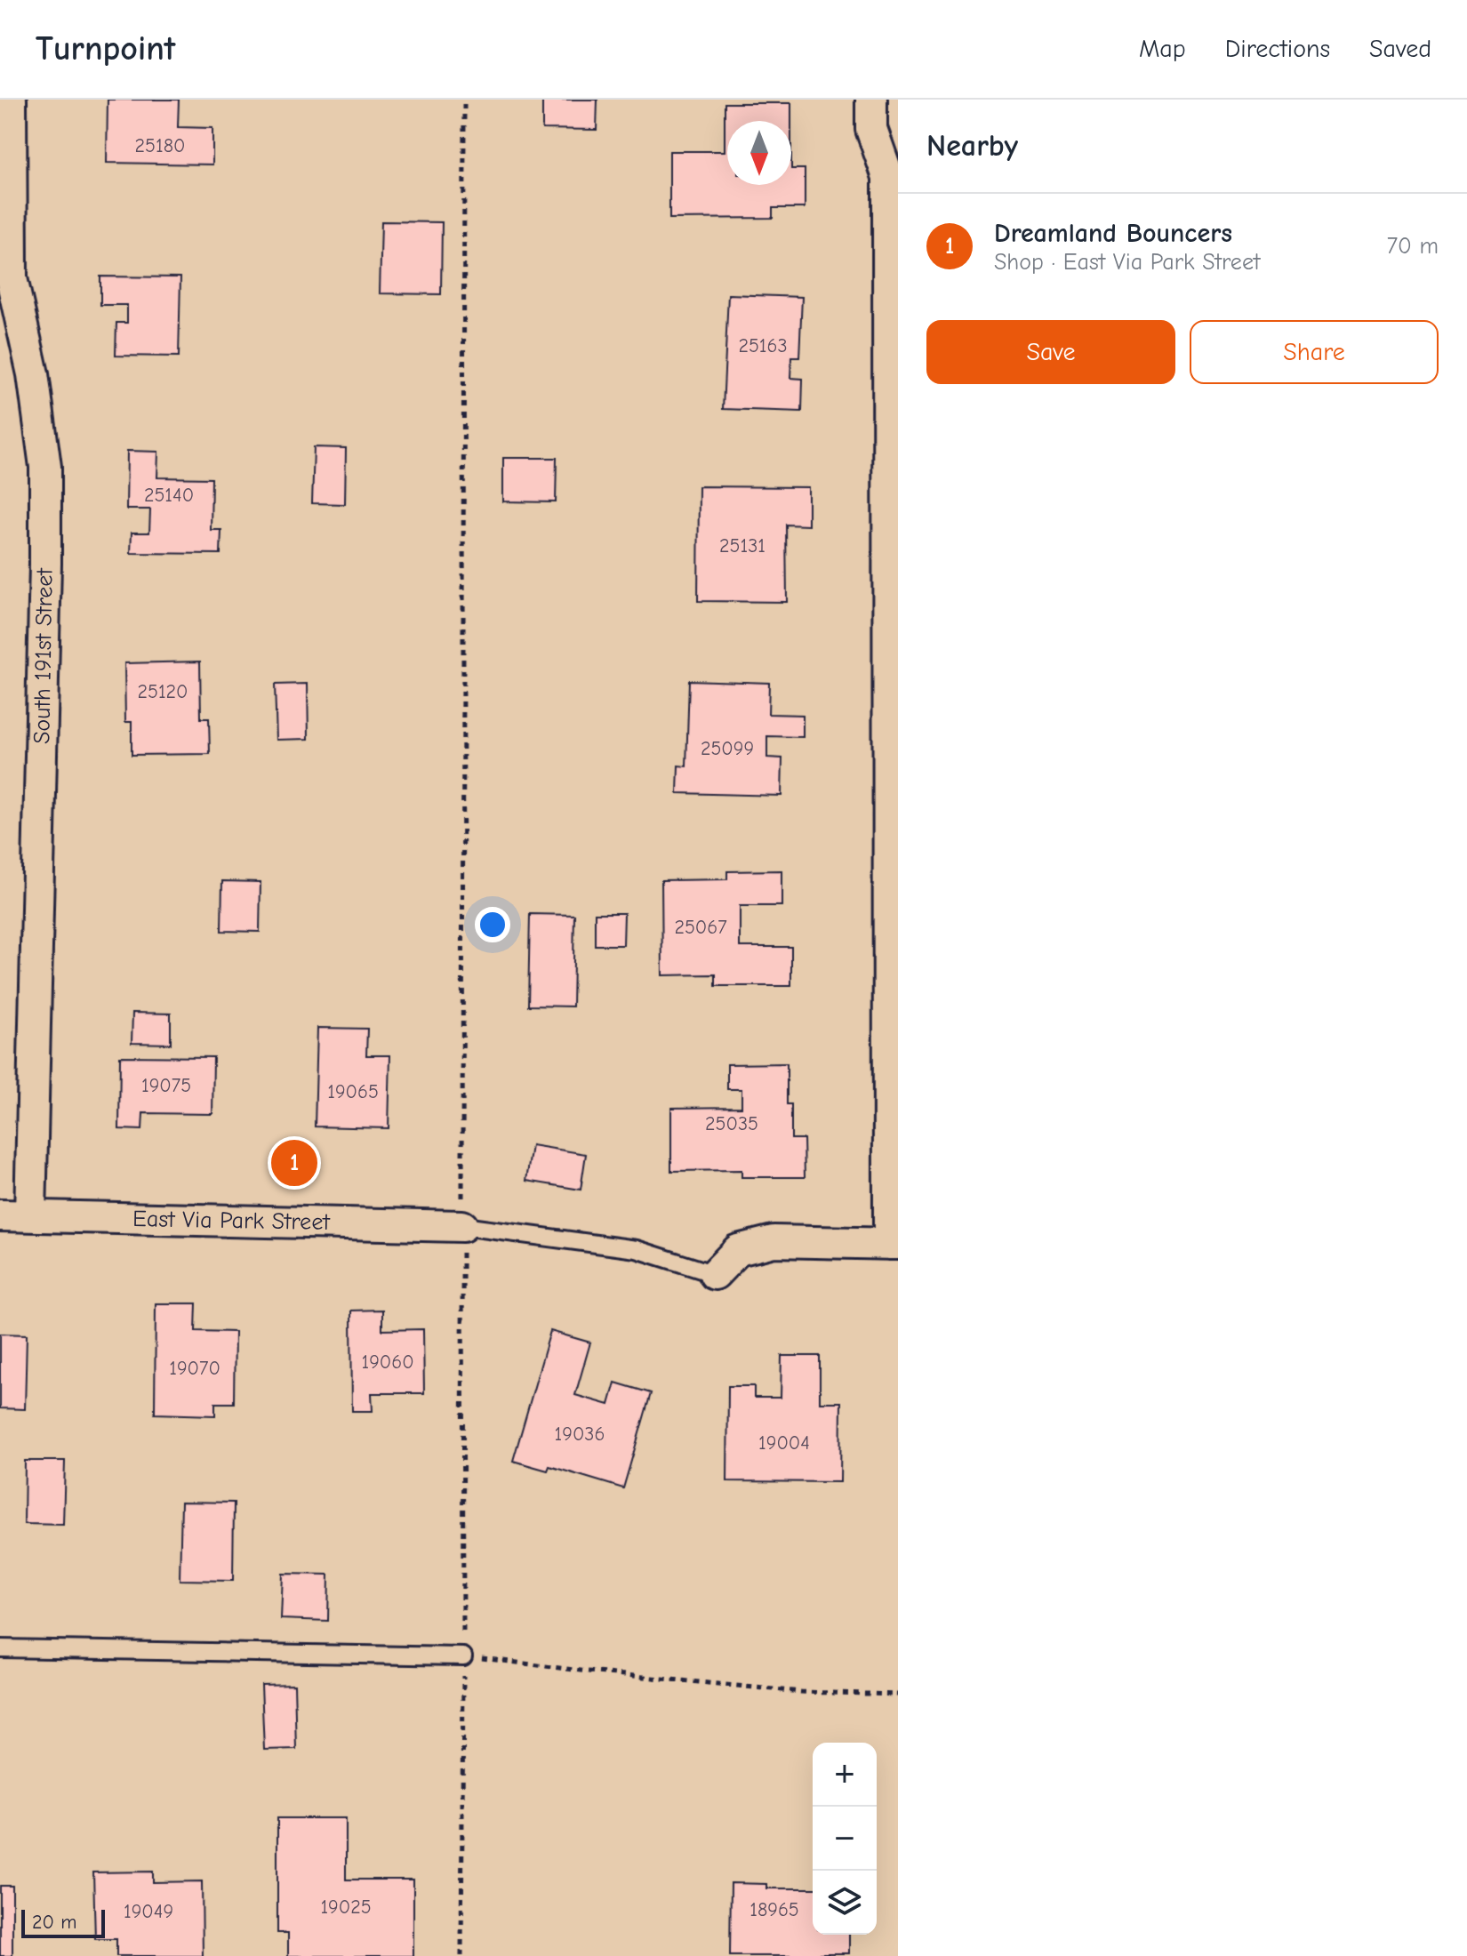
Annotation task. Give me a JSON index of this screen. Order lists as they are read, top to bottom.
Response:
{
  "streets": {
    "street": ["South 191st Street", "East Via Park Street"]
  },
  "crossings": [
    ["South 191st Street", "East Via Park Street"]
  ],
  "house_numbers": [
    "25180",
    "25163",
    "25140",
    "25131",
    "25120",
    "25099",
    "25067",
    "19075",
    "19065",
    "25035",
    "19060",
    "19070",
    "19036",
    "19004",
    "19025",
    "18965",
    "19049"
  ],
  "scale_bar": "20 m",
  "north": "bottom",
  "page": {
    "header": "Turnpoint",
    "nav": ["Map", "Directions", "Saved"],
    "heading": "Nearby",
    "list": [
      {
        "mark": "1",
        "name": "Dreamland Bouncers",
        "note": "Shop · East Via Park Street",
        "value": "70 m"
      }
    ],
    "buttons": ["Save", "Share"],
    "pins": "1",
    "map_buttons": ["+", "−"],
    "scale": "20 m"
  }
}
